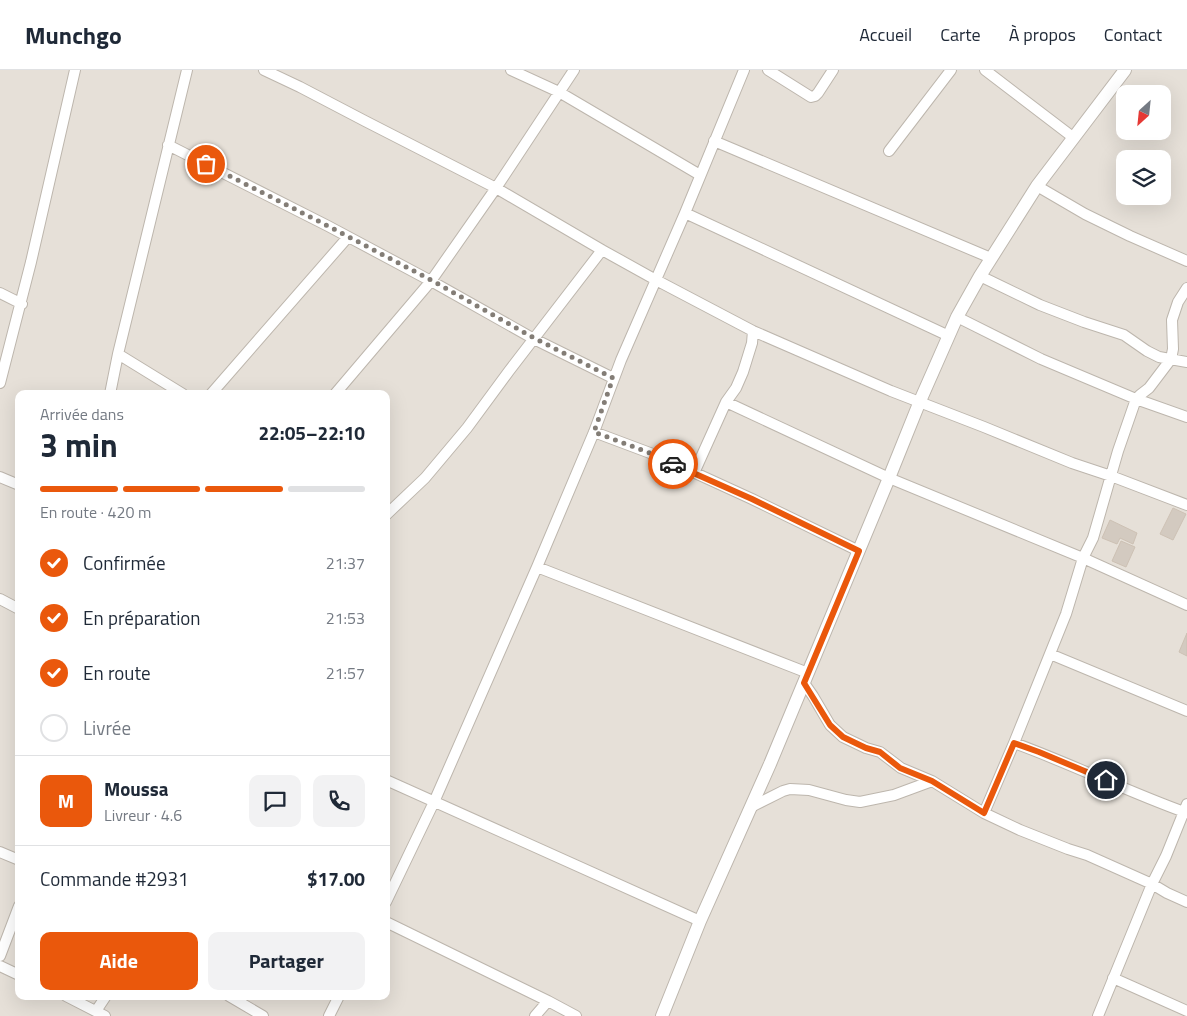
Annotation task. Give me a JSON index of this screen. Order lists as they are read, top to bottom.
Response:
{
  "north": "bottom left",
  "page": {
    "header": "Munchgo",
    "nav": [
      "Accueil",
      "Carte",
      "À propos",
      "Contact"
    ],
    "heading": ["3 min", "Arrivée dans", "22:05–22:10"],
    "panel": [
      "Moussa",
      "Livreur · 4.6",
      "Commande #2931",
      "$17.00"
    ],
    "bar": "En route · 420 m",
    "list": [
      ["Confirmée", "21:37"],
      ["En préparation", "21:53"],
      ["En route", "21:57"],
      "Livrée"
    ],
    "round": "M",
    "buttons": ["Aide", "Partager"]
  }
}
